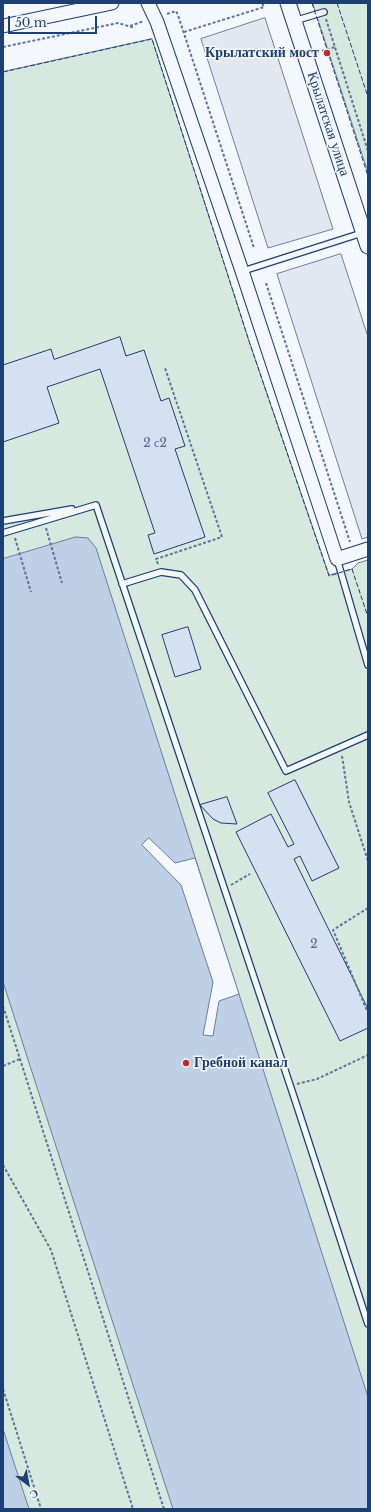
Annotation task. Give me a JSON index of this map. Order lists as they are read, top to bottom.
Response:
{
  "streets": {
    "main road": ["Крылатская улица"]
  },
  "places": ["Крылатский мост", "Гребной канал"],
  "house_numbers": ["2 с2", "2"],
  "scale_bar": "50 m",
  "north": "bottom right"
}
